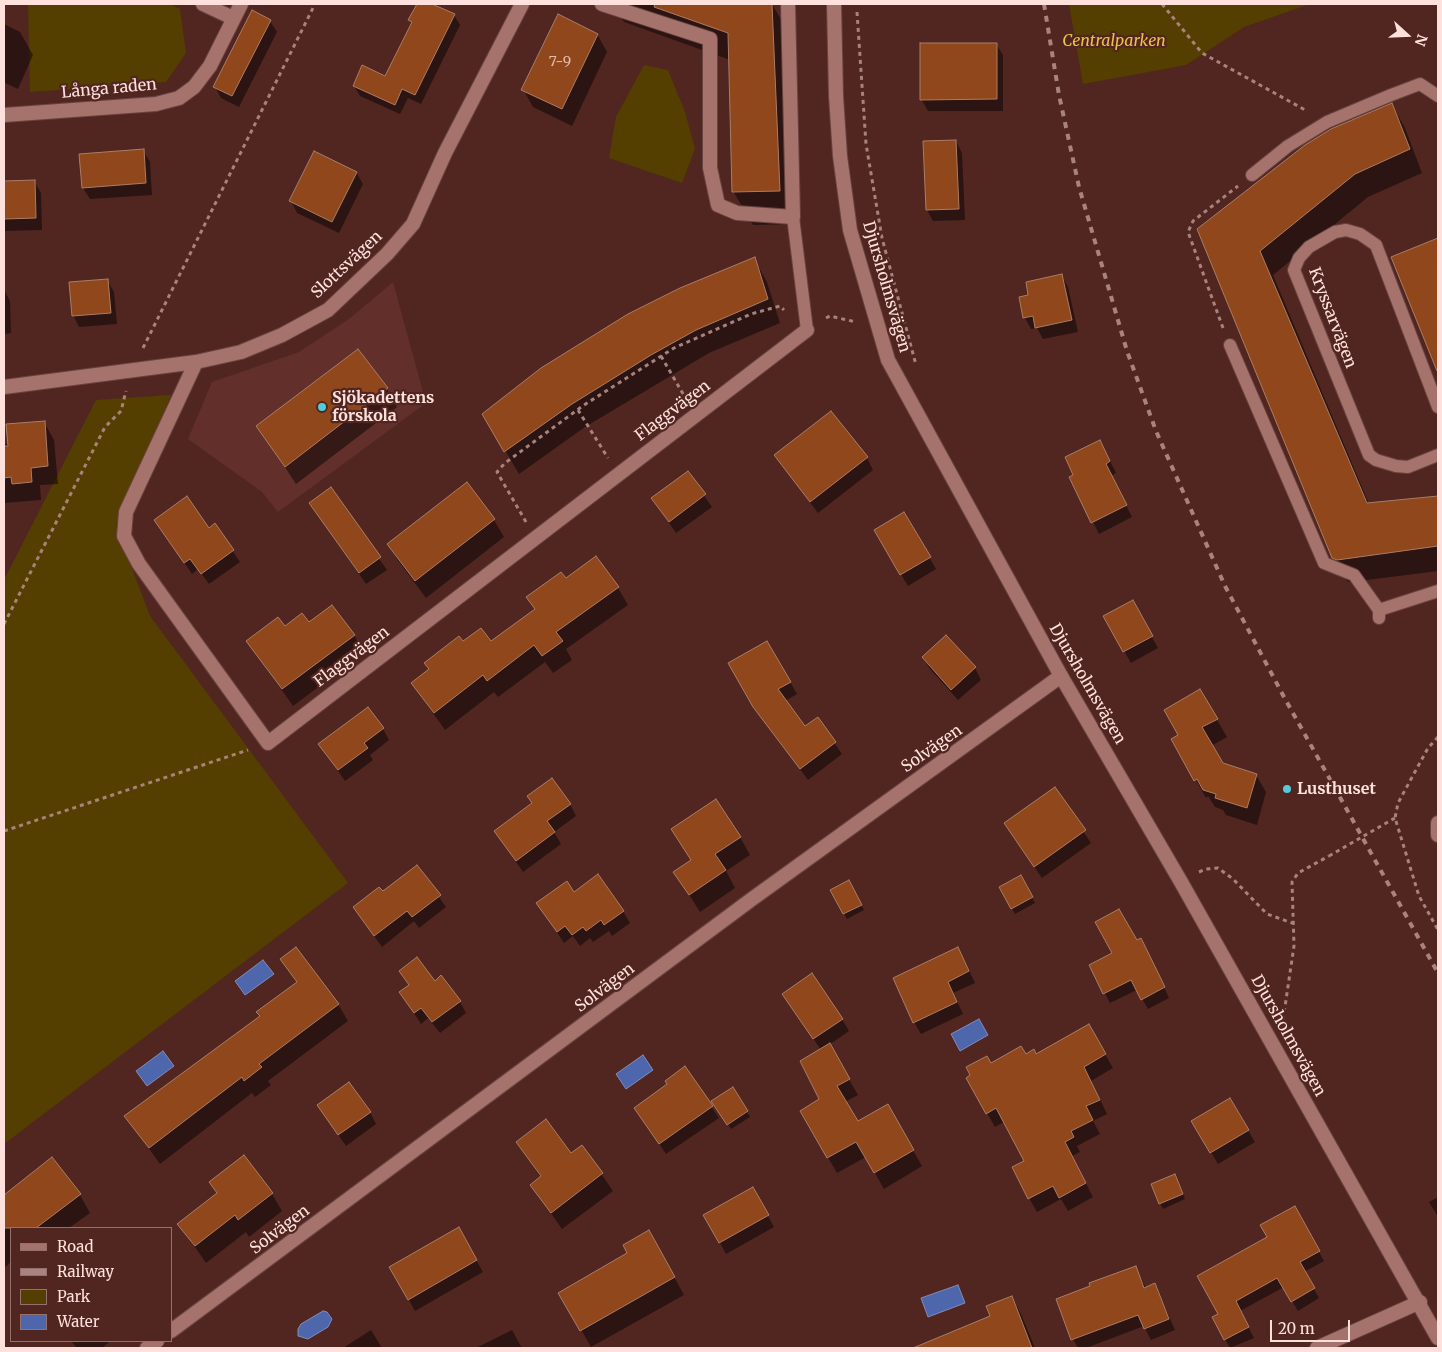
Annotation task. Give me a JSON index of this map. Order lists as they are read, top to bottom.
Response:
{
  "streets": {
    "street": [
      "Långa raden",
      "Slottsvägen",
      "Djursholmsvägen",
      "Flaggvägen",
      "Solvägen"
    ],
    "lane": ["Kryssarvägen"]
  },
  "crossings": [
    ["Djursholmsvägen", "Solvägen"]
  ],
  "parks": ["Centralparken"],
  "places": ["Sjökadettens förskola", "Lusthuset"],
  "house_numbers": ["7-9"],
  "legend": [
    "Road",
    "Railway",
    "Park",
    "Water"
  ],
  "scale_bar": "20 m",
  "north": "right"
}
